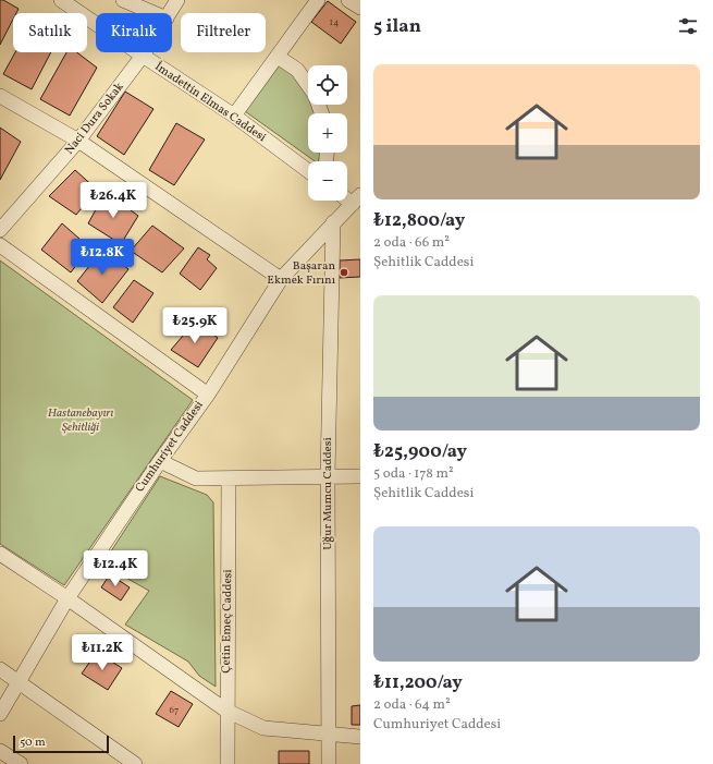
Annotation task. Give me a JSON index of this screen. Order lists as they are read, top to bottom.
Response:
{
  "streets": {
    "street": [
      "İmadettin Elmas Caddesi",
      "Naci Dura Sokak",
      "Cumhuriyet Caddesi",
      "Uğur Mumcu Caddesi",
      "Çetin Emeç Caddesi"
    ]
  },
  "crossings": [
    ["İmadettin Elmas Caddesi", "Naci Dura Sokak"],
    ["Cumhuriyet Caddesi", "Uğur Mumcu Caddesi"]
  ],
  "parks": ["Hastanebayırı Şehitliği"],
  "places": ["Başaran Ekmek Fırını"],
  "house_numbers": ["14", "67"],
  "scale_bar": "50 m",
  "page": {
    "heading": "5 ilan",
    "chip": ["Satılık", "Kiralık", "Filtreler"],
    "list": [
      {
        "name": "₺12,800/ay",
        "note": "2 oda · 66 m² · Şehitlik Caddesi"
      },
      {
        "name": "₺25,900/ay",
        "note": "5 oda · 178 m² · Şehitlik Caddesi"
      },
      {
        "name": "₺11,200/ay",
        "note": "2 oda · 64 m² · Cumhuriyet Caddesi"
      }
    ],
    "map_buttons": ["+", "−"],
    "price": [
      "₺26.4K",
      "₺12.8K",
      "₺25.9K",
      "₺12.4K",
      "₺11.2K"
    ],
    "scale": "50 m"
  }
}
